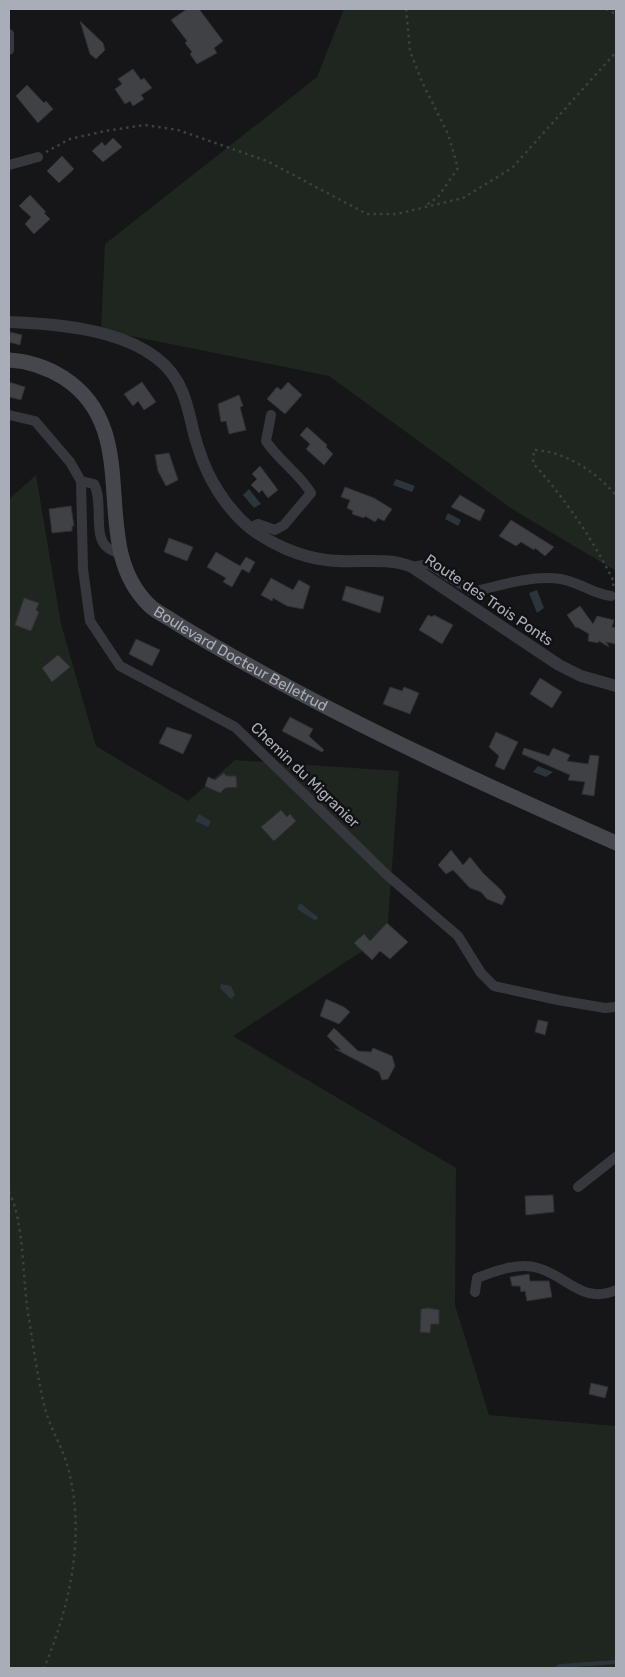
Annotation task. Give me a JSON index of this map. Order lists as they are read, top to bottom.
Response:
{
  "streets": {
    "main road": ["Boulevard Docteur Belletrud"],
    "street": ["Route des Trois Ponts", "Chemin du Migranier"]
  }
}
